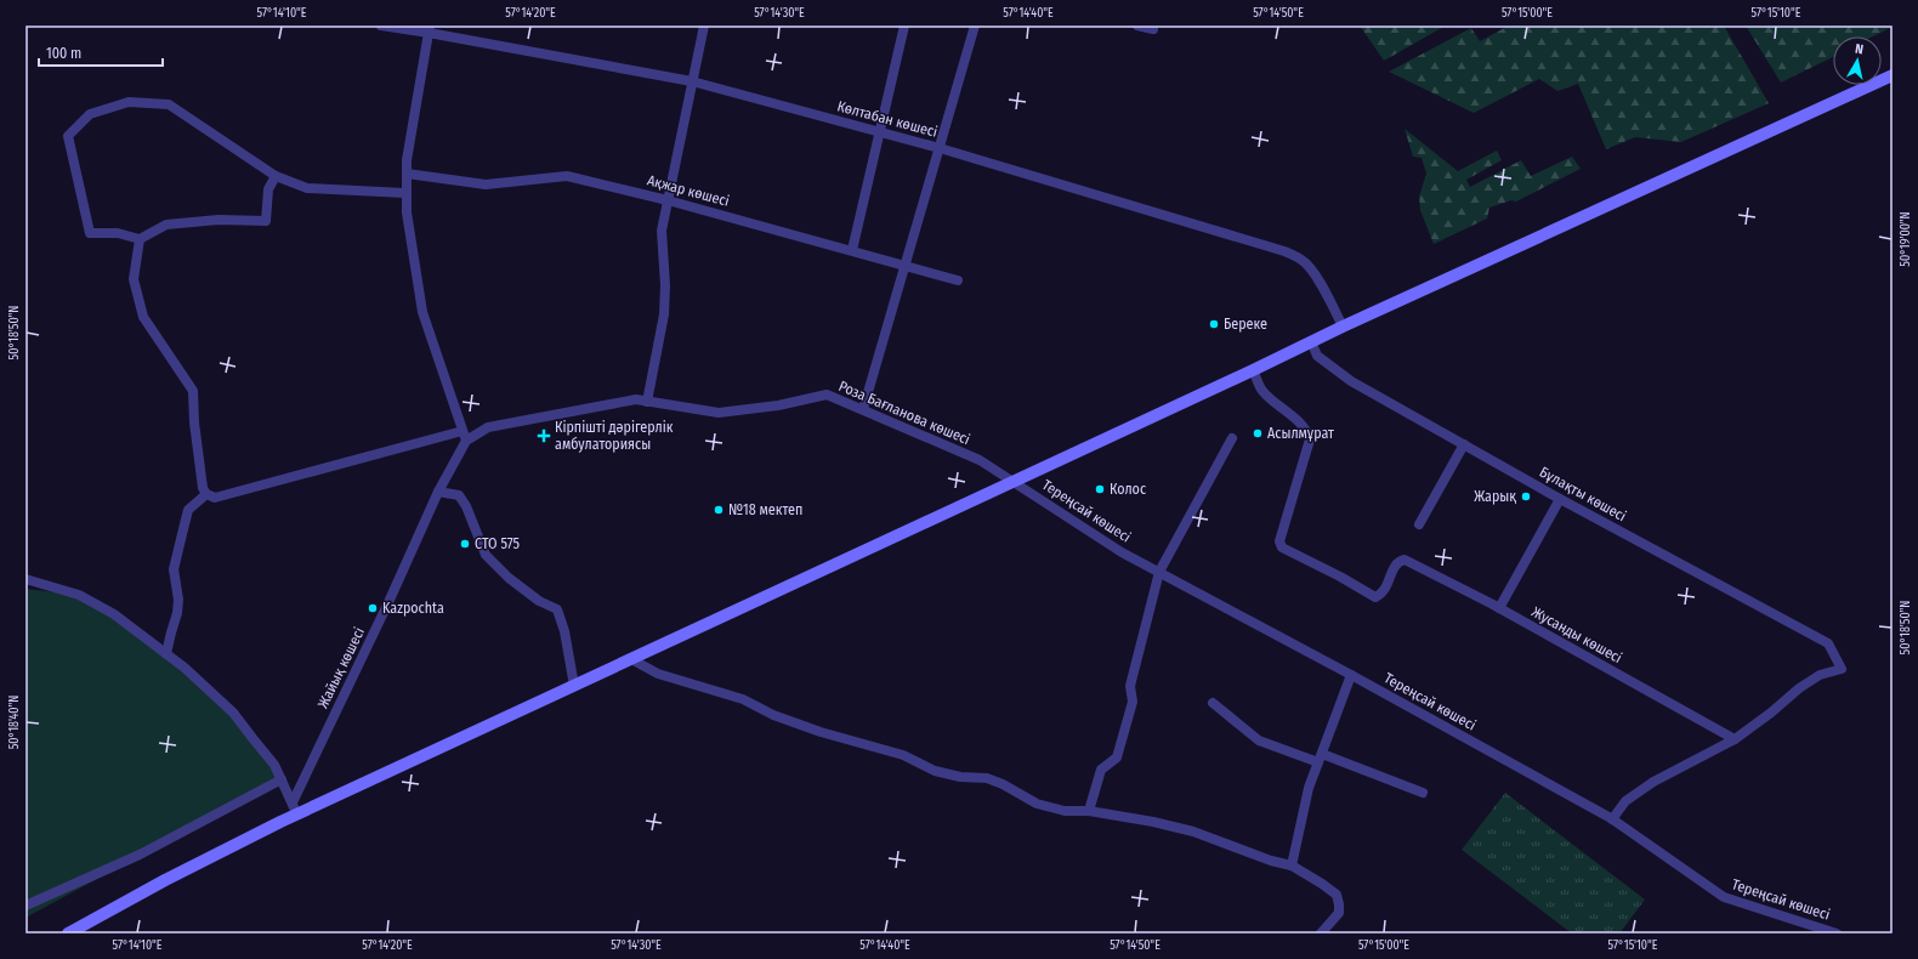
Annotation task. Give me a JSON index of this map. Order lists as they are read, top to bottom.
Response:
{
  "streets": {
    "street": [
      "Көлтабан көшесі",
      "Ақжар көшесі",
      "Роза Бағланова көшесі",
      "Бұлақты көшесі",
      "Тереңсай көшесі",
      "Жусанды көшесі",
      "Жайық көшесі"
    ]
  },
  "crossings": [
    ["Роза Бағланова көшесі", "Тереңсай көшесі"],
    ["Роза Бағланова көшесі", "Жайық көшесі"],
    ["Бұлақты көшесі", "Жусанды көшесі"]
  ],
  "places": {
    "other": [
      "Береке",
      "Асылмұрат",
      "Колос",
      "Жарық",
      "№18 мектеп",
      "СТО 575",
      "Kazpochta"
    ],
    "health": ["Кірпішті дәрігерлік амбулаториясы"]
  },
  "scale_bar": "100 m",
  "north": "top",
  "coordinates": [
    "57°14'10\"E",
    "57°14'20\"E",
    "57°14'30\"E",
    "57°14'40\"E",
    "57°14'50\"E",
    "57°15'00\"E",
    "57°15'10\"E",
    "50°19'00\"N",
    "50°18'50\"N",
    "50°18'40\"N"
  ]
}
